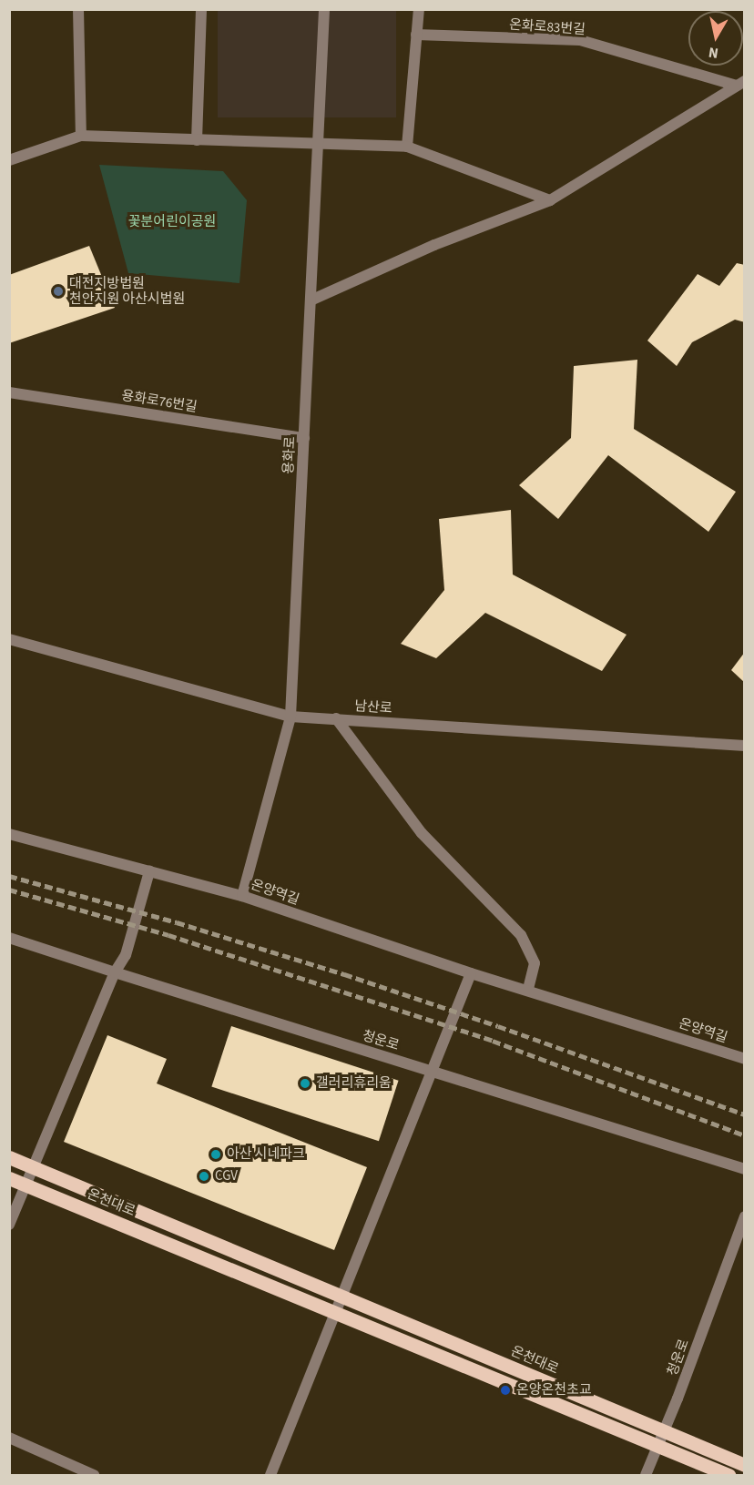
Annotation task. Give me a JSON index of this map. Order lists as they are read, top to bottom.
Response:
{
  "streets": {
    "main road": ["온천대로"],
    "street": [
      "온화로83번길",
      "용화로76번길",
      "용화로",
      "남산로",
      "온양역길",
      "청운로"
    ]
  },
  "crossings": [
    ["온화로83번길", "용화로"],
    ["용화로76번길", "용화로"],
    ["용화로", "남산로"],
    ["용화로", "온양역길"],
    ["청운로", "온천대로"]
  ],
  "parks": ["꽃분어린이공원"],
  "places": [
    "대전지방법원 천안지원 아산시법원",
    "갤러리휴리움",
    "아산 시네파크",
    "CGV",
    "온양온천초교"
  ],
  "north": "bottom"
}
